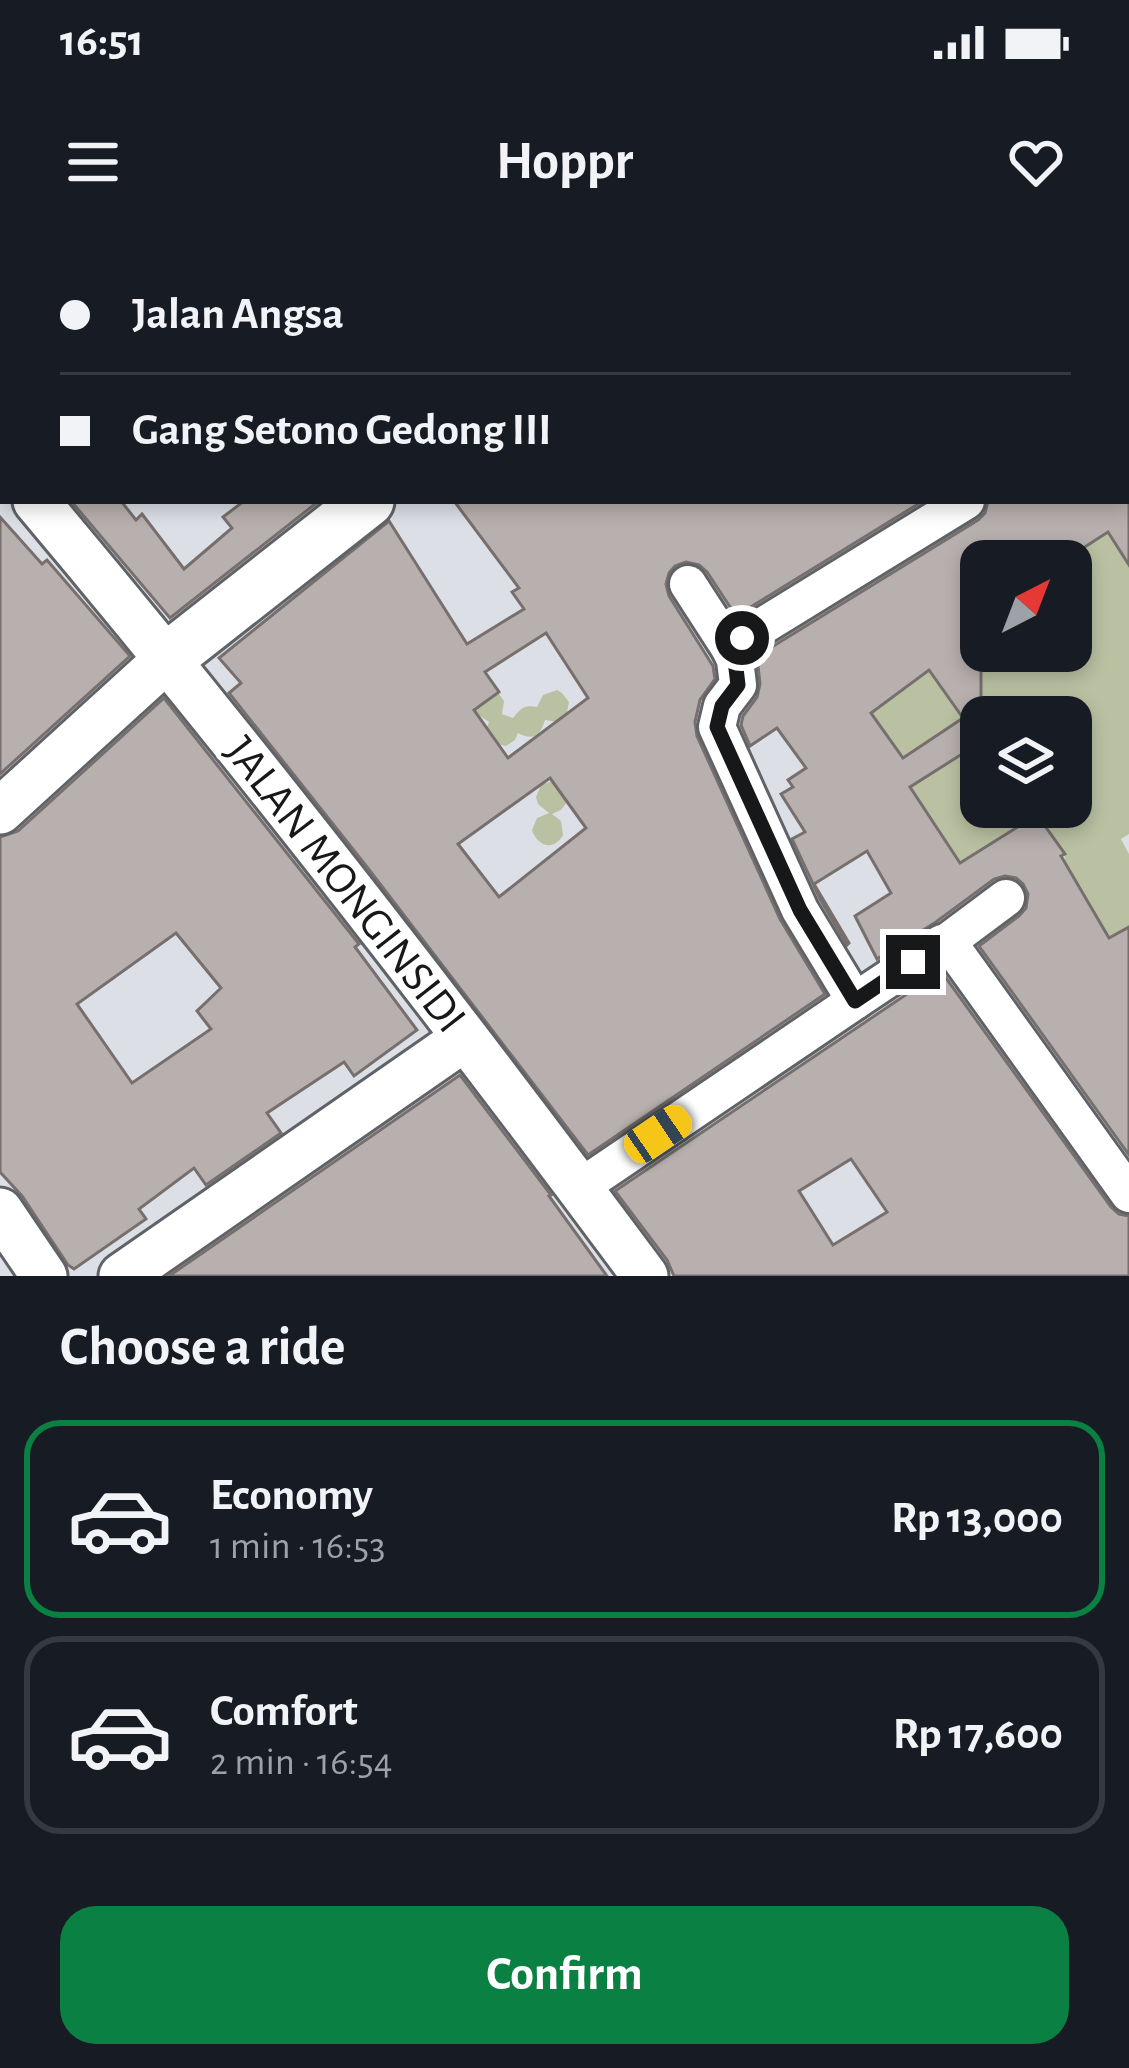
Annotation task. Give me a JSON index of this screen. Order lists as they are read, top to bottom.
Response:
{
  "streets": {
    "street": ["JALAN MONGINSIDI"]
  },
  "north": "top right",
  "page": {
    "status": "16:51",
    "header": "Hoppr",
    "banner": ["Jalan Angsa", "Gang Setono Gedong III"],
    "heading": "Choose a ride",
    "list": [
      {
        "name": "Economy",
        "note": "1 min · 16:53",
        "value": "Rp 13,000"
      },
      {
        "name": "Comfort",
        "note": "2 min · 16:54",
        "value": "Rp 17,600"
      }
    ],
    "buttons": "Confirm"
  }
}
